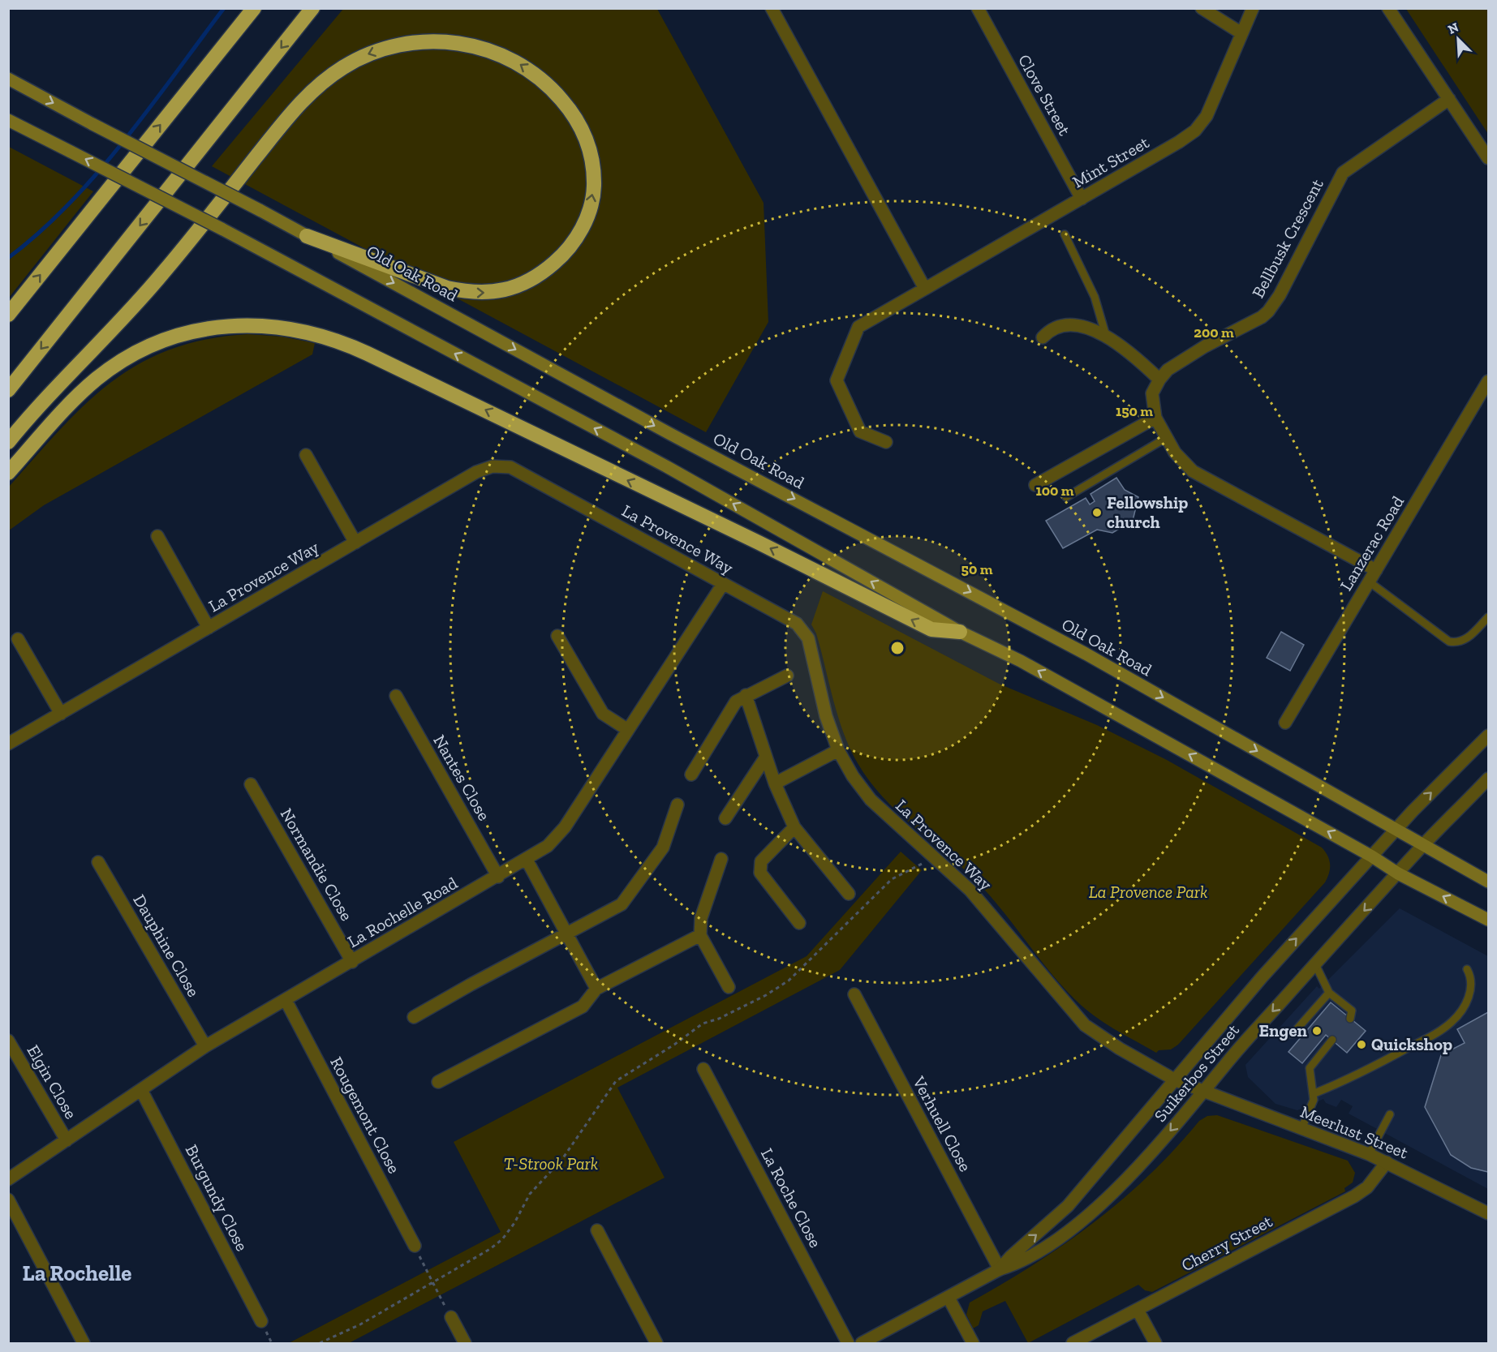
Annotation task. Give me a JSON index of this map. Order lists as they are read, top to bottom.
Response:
{
  "streets": {
    "main road": ["Old Oak Road"],
    "street": [
      "Clove Street",
      "Mint Street",
      "Bellbusk Crescent",
      "La Provence Way",
      "Lanzerac Road",
      "Nantes Close",
      "Normandie Close",
      "La Rochelle Road",
      "Dauphine Close",
      "Suikerbos Street",
      "Elgin Close",
      "Rougemont Close",
      "Verhuell Close",
      "Meerlust Street",
      "Burgundy Close",
      "La Roche Close",
      "Cherry Street"
    ]
  },
  "crossings": [
    ["Clove Street", "Mint Street"],
    ["Bellbusk Crescent", "Lanzerac Road"],
    ["Old Oak Road", "Suikerbos Street"],
    ["La Provence Way", "La Rochelle Road"],
    ["La Provence Way", "Suikerbos Street"],
    ["La Provence Way", "Meerlust Street"],
    ["Nantes Close", "La Rochelle Road"],
    ["Normandie Close", "La Rochelle Road"],
    ["La Rochelle Road", "Dauphine Close"],
    ["La Rochelle Road", "Elgin Close"],
    ["La Rochelle Road", "Rougemont Close"],
    ["La Rochelle Road", "Burgundy Close"],
    ["Suikerbos Street", "Verhuell Close"],
    ["Suikerbos Street", "Meerlust Street"],
    ["Meerlust Street", "Cherry Street"]
  ],
  "districts": ["La Rochelle"],
  "parks": ["La Provence Park", "T-Strook Park"],
  "places": ["Fellowship church", "Engen", "Quickshop"],
  "north": "top left",
  "rings": [
    "200 m",
    "150 m",
    "100 m",
    "50 m"
  ]
}
